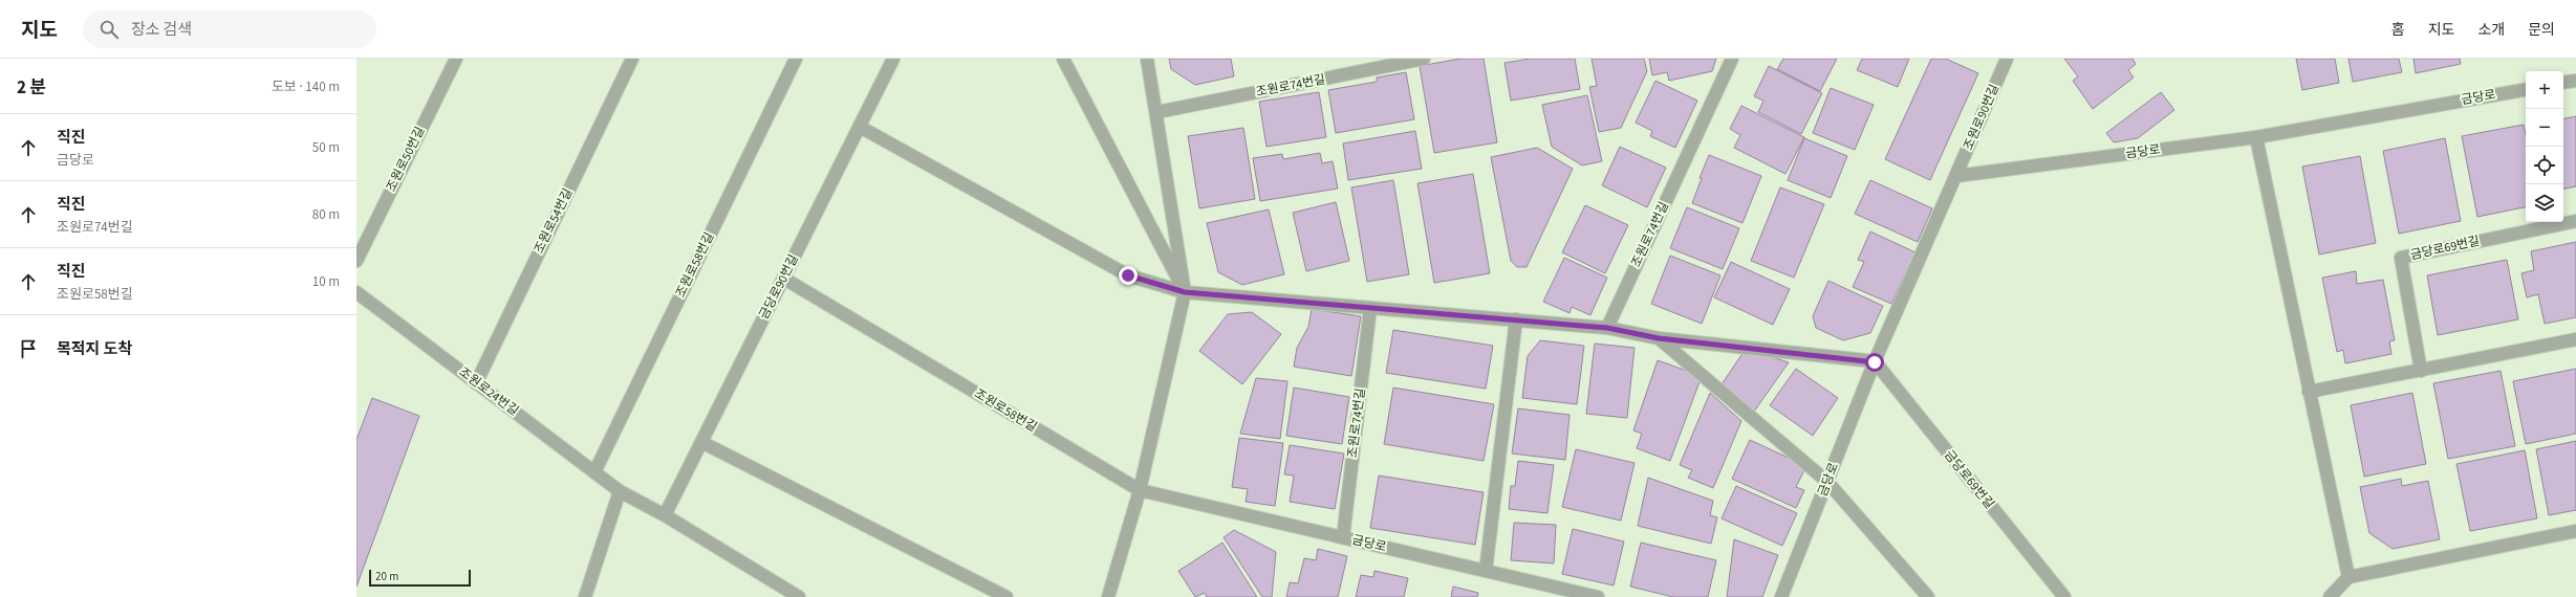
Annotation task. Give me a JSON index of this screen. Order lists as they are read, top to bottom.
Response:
{
  "streets": {
    "street": [
      "조원로74번길",
      "금당로",
      "조원로90번길",
      "조원로50번길",
      "조원로54번길",
      "금당로69번길",
      "조원로58번길",
      "금당로90번길",
      "조원로24번길"
    ]
  },
  "crossings": [
    ["조원로74번길", "금당로"],
    ["금당로", "조원로90번길"],
    ["금당로", "금당로69번길"],
    ["금당로", "조원로58번길"],
    ["조원로54번길", "조원로24번길"],
    ["조원로58번길", "금당로90번길"],
    ["조원로58번길", "조원로24번길"]
  ],
  "scale_bar": "20 m",
  "page": {
    "header": "지도",
    "search": "장소 검색",
    "nav": [
      "홈",
      "지도",
      "소개",
      "문의"
    ],
    "heading": ["2 분", "도보 · 140 m"],
    "map_buttons": ["+", "−"],
    "list": [
      ["직진", "금당로", "50 m"],
      ["직진", "조원로74번길", "80 m"],
      ["직진", "조원로58번길", "10 m"],
      "목적지 도착"
    ],
    "scale": "20 m"
  }
}
